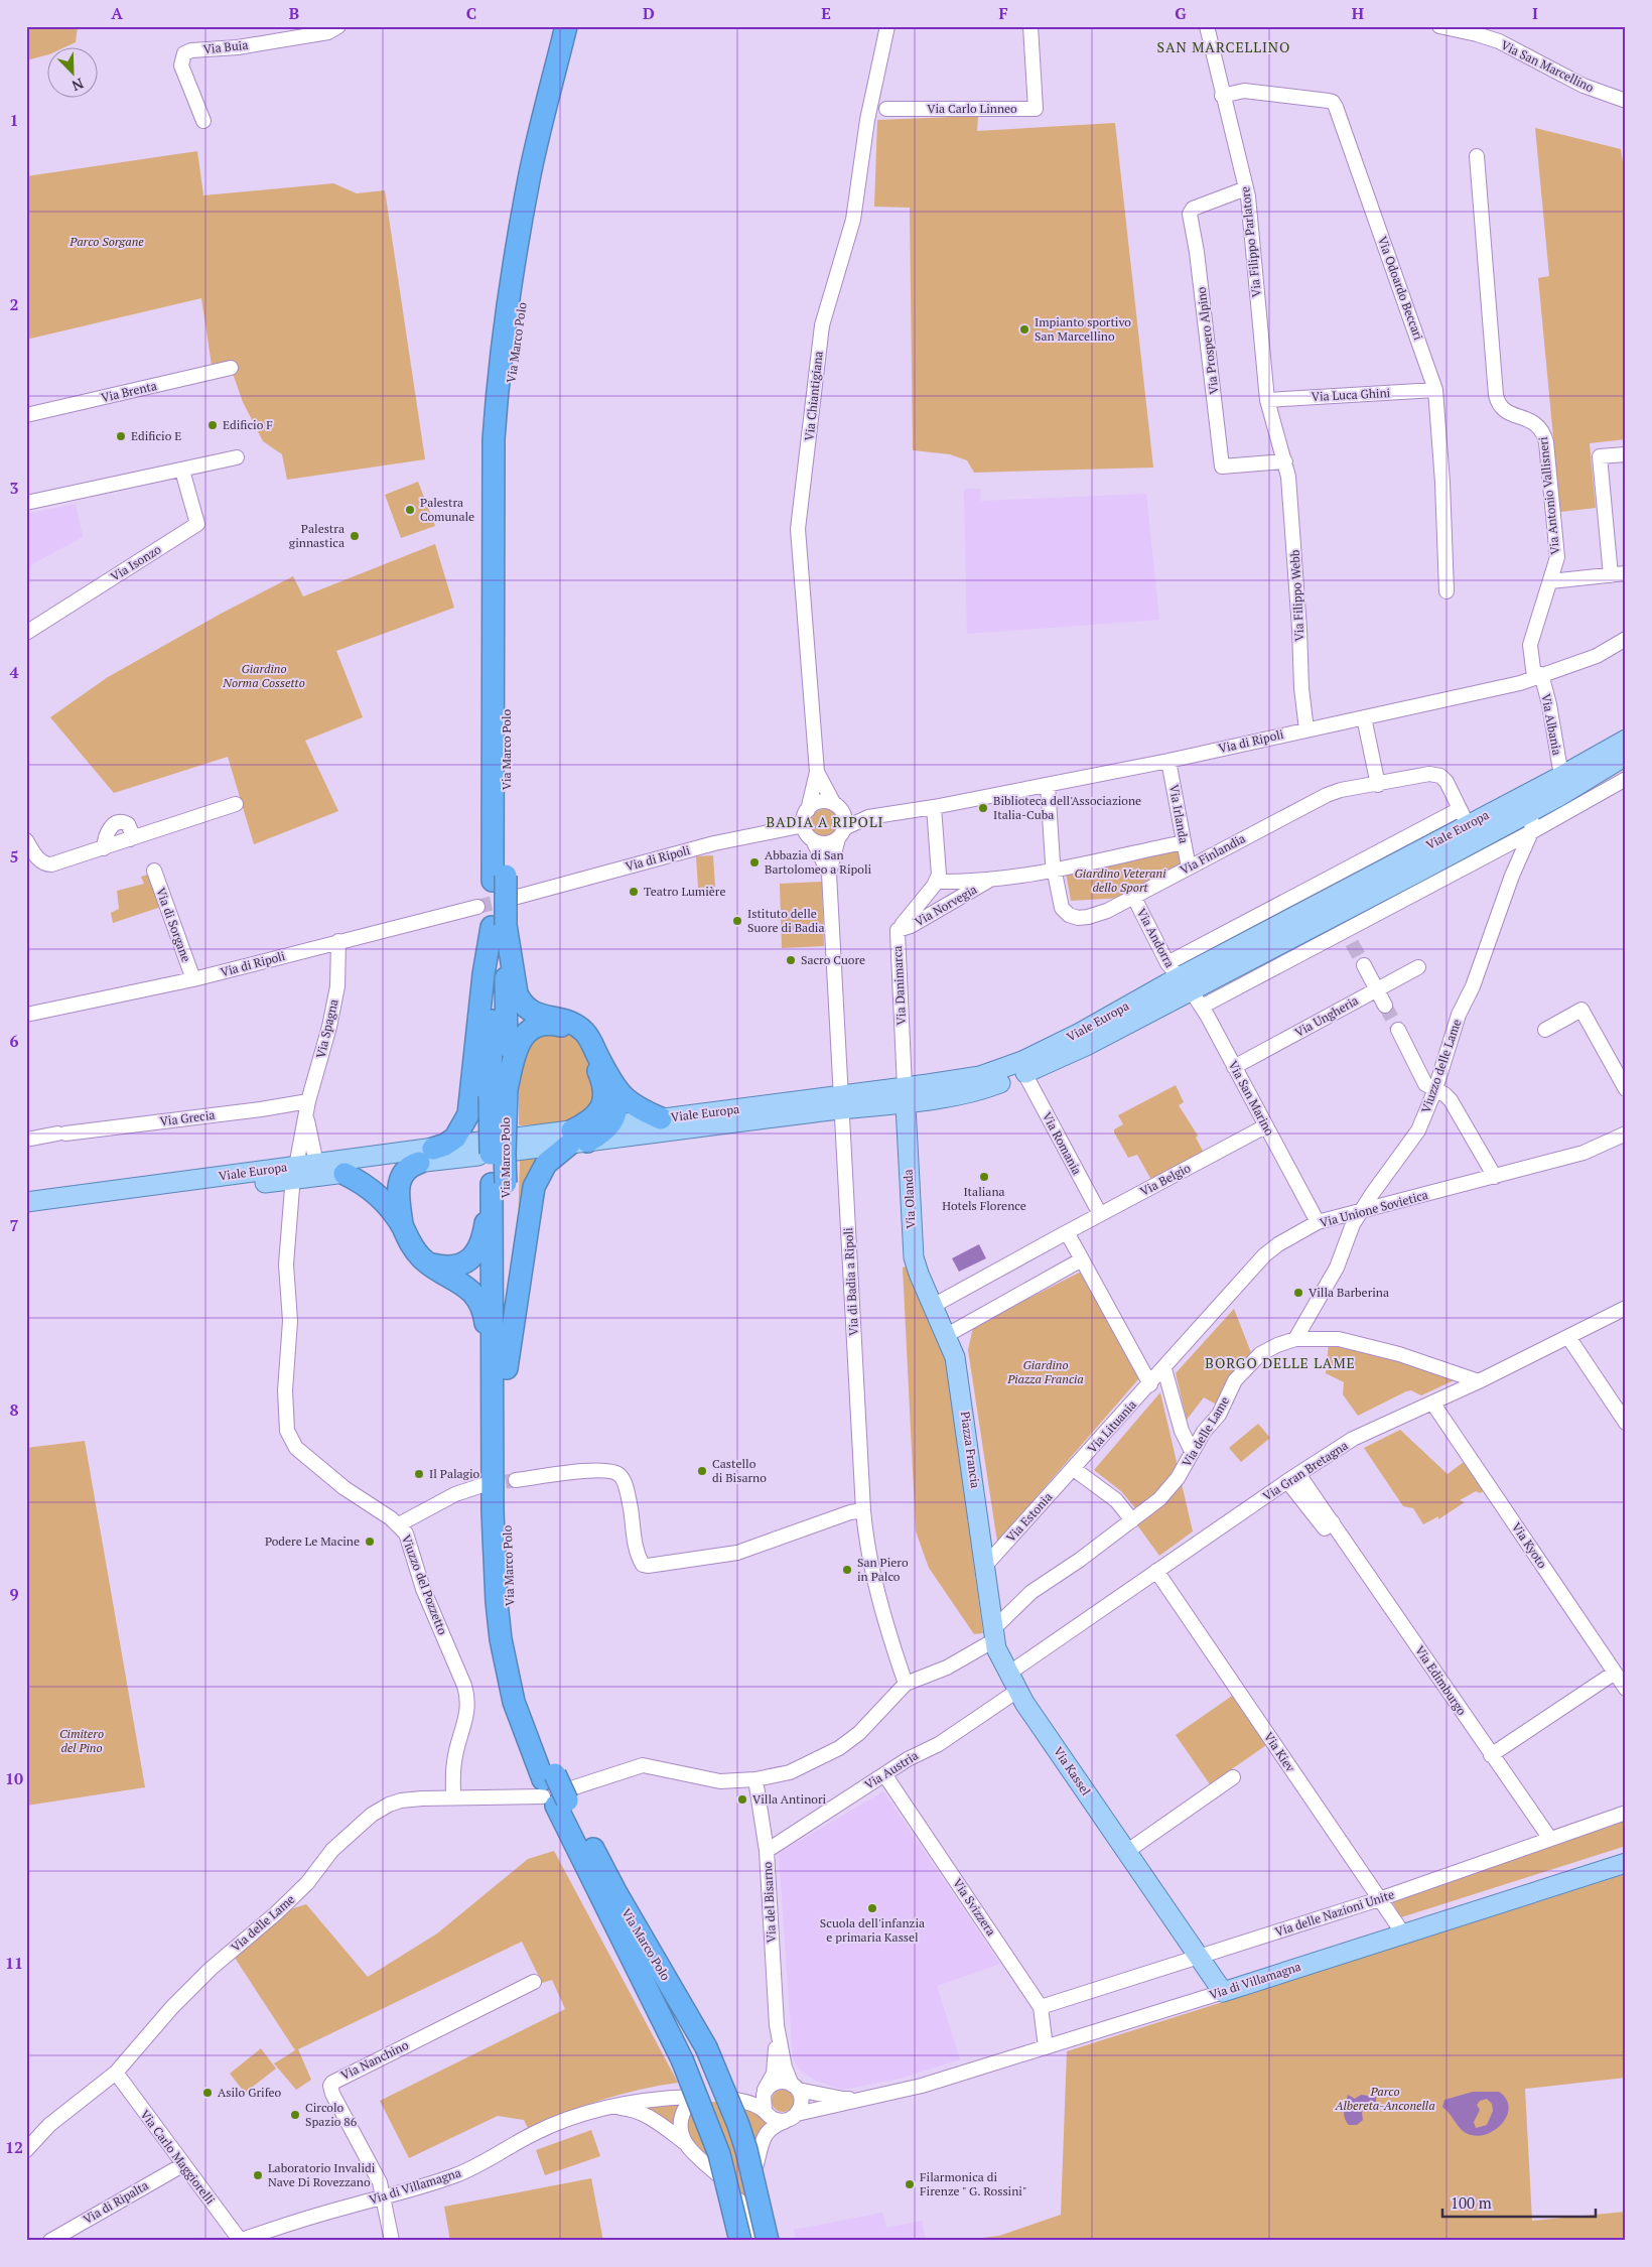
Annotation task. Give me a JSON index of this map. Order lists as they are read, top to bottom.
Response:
{
  "streets": {
    "highway": ["Via Marco Polo"],
    "main road": [
      "Viale Europa",
      "Via Olanda",
      "Piazza Francia",
      "Via Kassel",
      "Via di Villamagna"
    ],
    "street": [
      "Via Buia",
      "Via San Marcellino",
      "Via Carlo Linneo",
      "Via Filippo Parlatore",
      "Via Odoardo Beccari",
      "Via Prospero Alpino",
      "Via Brenta",
      "Via Luca Ghini",
      "Via Chiantigiana",
      "Via Antonio Vallisneri",
      "Via Isonzo",
      "Via Filippo Webb",
      "Via Albania",
      "Via di Ripoli",
      "Via Irlanda",
      "Via Finlandia",
      "Via Norvegia",
      "Via di Sorgane",
      "Via Andorra",
      "Via Danimarca",
      "Via Ungheria",
      "Via Spagna",
      "Viuzzo delle Lame",
      "Via San Marino",
      "Via Grecia",
      "Via Romania",
      "Via Belgio",
      "Via Unione Sovietica",
      "Via di Badia a Ripoli",
      "Via Lituania",
      "Via delle Lame",
      "Via Gran Bretagna",
      "Via Estonia",
      "Via Kyoto",
      "Viuzzo del Pozzetto",
      "Via Edimburgo",
      "Via Kiev",
      "Via Austria",
      "Via del Bisarno",
      "Via Svizzera",
      "Via delle Nazioni Unite",
      "Via Nanchino",
      "Via Carlo Maggiorelli",
      "Via di Ripalta"
    ]
  },
  "crossings": [
    ["Via Filippo Parlatore", "Via Odoardo Beccari"],
    ["Via Filippo Parlatore", "Via Prospero Alpino"],
    ["Via Filippo Parlatore", "Via Luca Ghini"],
    ["Via Filippo Parlatore", "Via Filippo Webb"],
    ["Via Odoardo Beccari", "Via Luca Ghini"],
    ["Via Prospero Alpino", "Via Filippo Webb"],
    ["Via Marco Polo", "Via delle Lame"],
    ["Via Chiantigiana", "Via di Ripoli"],
    ["Via Chiantigiana", "Via di Badia a Ripoli"],
    ["Via Antonio Vallisneri", "Via Albania"],
    ["Via Antonio Vallisneri", "Via di Ripoli"],
    ["Via Filippo Webb", "Via di Ripoli"],
    ["Via Albania", "Via di Ripoli"],
    ["Via Albania", "Viale Europa"],
    ["Via di Ripoli", "Via Irlanda"],
    ["Via di Ripoli", "Via Finlandia"],
    ["Via di Ripoli", "Via di Sorgane"],
    ["Via di Ripoli", "Via Spagna"],
    ["Via di Ripoli", "Via di Badia a Ripoli"],
    ["Via Irlanda", "Via Finlandia"],
    ["Via Irlanda", "Via Norvegia"],
    ["Viale Europa", "Via Finlandia"],
    ["Viale Europa", "Via Andorra"],
    ["Viale Europa", "Via Danimarca"],
    ["Viale Europa", "Via Spagna"],
    ["Viale Europa", "Viuzzo delle Lame"],
    ["Viale Europa", "Via San Marino"],
    ["Viale Europa", "Via Romania"],
    ["Viale Europa", "Via Olanda"],
    ["Viale Europa", "Via di Badia a Ripoli"],
    ["Viale Europa", "Viuzzo del Pozzetto"],
    ["Via Finlandia", "Via Norvegia"],
    ["Via Finlandia", "Via Andorra"],
    ["Via Norvegia", "Via Danimarca"],
    ["Via Andorra", "Via San Marino"],
    ["Via Danimarca", "Via Olanda"],
    ["Via Ungheria", "Via San Marino"],
    ["Via Spagna", "Via Grecia"],
    ["Via Spagna", "Viuzzo del Pozzetto"],
    ["Viuzzo delle Lame", "Via Unione Sovietica"],
    ["Viuzzo delle Lame", "Via delle Lame"],
    ["Via San Marino", "Via Belgio"],
    ["Via San Marino", "Via Unione Sovietica"],
    ["Via Romania", "Via Belgio"],
    ["Via Olanda", "Piazza Francia"],
    ["Via Unione Sovietica", "Via Lituania"],
    ["Via di Badia a Ripoli", "Via delle Lame"],
    ["Via Lituania", "Via Estonia"],
    ["Via delle Lame", "Piazza Francia"],
    ["Via delle Lame", "Via Gran Bretagna"],
    ["Via delle Lame", "Viuzzo del Pozzetto"],
    ["Via delle Lame", "Via Kassel"],
    ["Via delle Lame", "Via del Bisarno"],
    ["Via delle Lame", "Via Carlo Maggiorelli"],
    ["Piazza Francia", "Via Estonia"],
    ["Piazza Francia", "Via Kassel"],
    ["Via Gran Bretagna", "Via Kyoto"],
    ["Via Gran Bretagna", "Via Edimburgo"],
    ["Via Gran Bretagna", "Via Kiev"],
    ["Via Gran Bretagna", "Via Kassel"],
    ["Via Edimburgo", "Via delle Nazioni Unite"],
    ["Via Kiev", "Via delle Nazioni Unite"],
    ["Via Kiev", "Via di Villamagna"],
    ["Via Austria", "Via Kassel"],
    ["Via Austria", "Via del Bisarno"],
    ["Via Austria", "Via Svizzera"],
    ["Via Kassel", "Via delle Nazioni Unite"],
    ["Via Kassel", "Via di Villamagna"],
    ["Via del Bisarno", "Via di Villamagna"],
    ["Via Svizzera", "Via delle Nazioni Unite"],
    ["Via Svizzera", "Via di Villamagna"],
    ["Via di Villamagna", "Via Nanchino"],
    ["Via di Villamagna", "Via Carlo Maggiorelli"],
    ["Via Carlo Maggiorelli", "Via di Ripalta"]
  ],
  "districts": ["SAN MARCELLINO", "BADIA A RIPOLI", "BORGO DELLE LAME"],
  "parks": [
    "Parco Sorgane",
    "Giardino Norma Cossetto",
    "Giardino Veterani dello Sport",
    "Giardino Piazza Francia",
    "Cimitero del Pino",
    "Parco Albereta-Anconella"
  ],
  "places": [
    "Impianto sportivo San Marcellino",
    "Edificio F",
    "Edificio E",
    "Palestra Comunale",
    "Palestra ginnastica",
    "Biblioteca dell'Associazione Italia-Cuba",
    "Abbazia di San Bartolomeo a Ripoli",
    "Teatro Lumière",
    "Istituto delle Suore di Badia",
    "Sacro Cuore",
    "Italiana Hotels Florence",
    "Villa Barberina",
    "Castello di Bisarno",
    "Il Palagio",
    "Podere Le Macine",
    "San Piero in Palco",
    "Villa Antinori",
    "Scuola dell'infanzia e primaria Kassel",
    "Asilo Grifeo",
    "Circolo Spazio 86",
    "Laboratorio Invalidi Nave Di Rovezzano",
    "Filarmonica di Firenze \" G. Rossini\""
  ],
  "scale_bar": "100 m",
  "north": "bottom right",
  "grid": {
    "columns": [
      "A",
      "B",
      "C",
      "D",
      "E",
      "F",
      "G",
      "H",
      "I"
    ],
    "rows": [
      "1",
      "2",
      "3",
      "4",
      "5",
      "6",
      "7",
      "8",
      "9",
      "10",
      "11",
      "12"
    ]
  }
}
